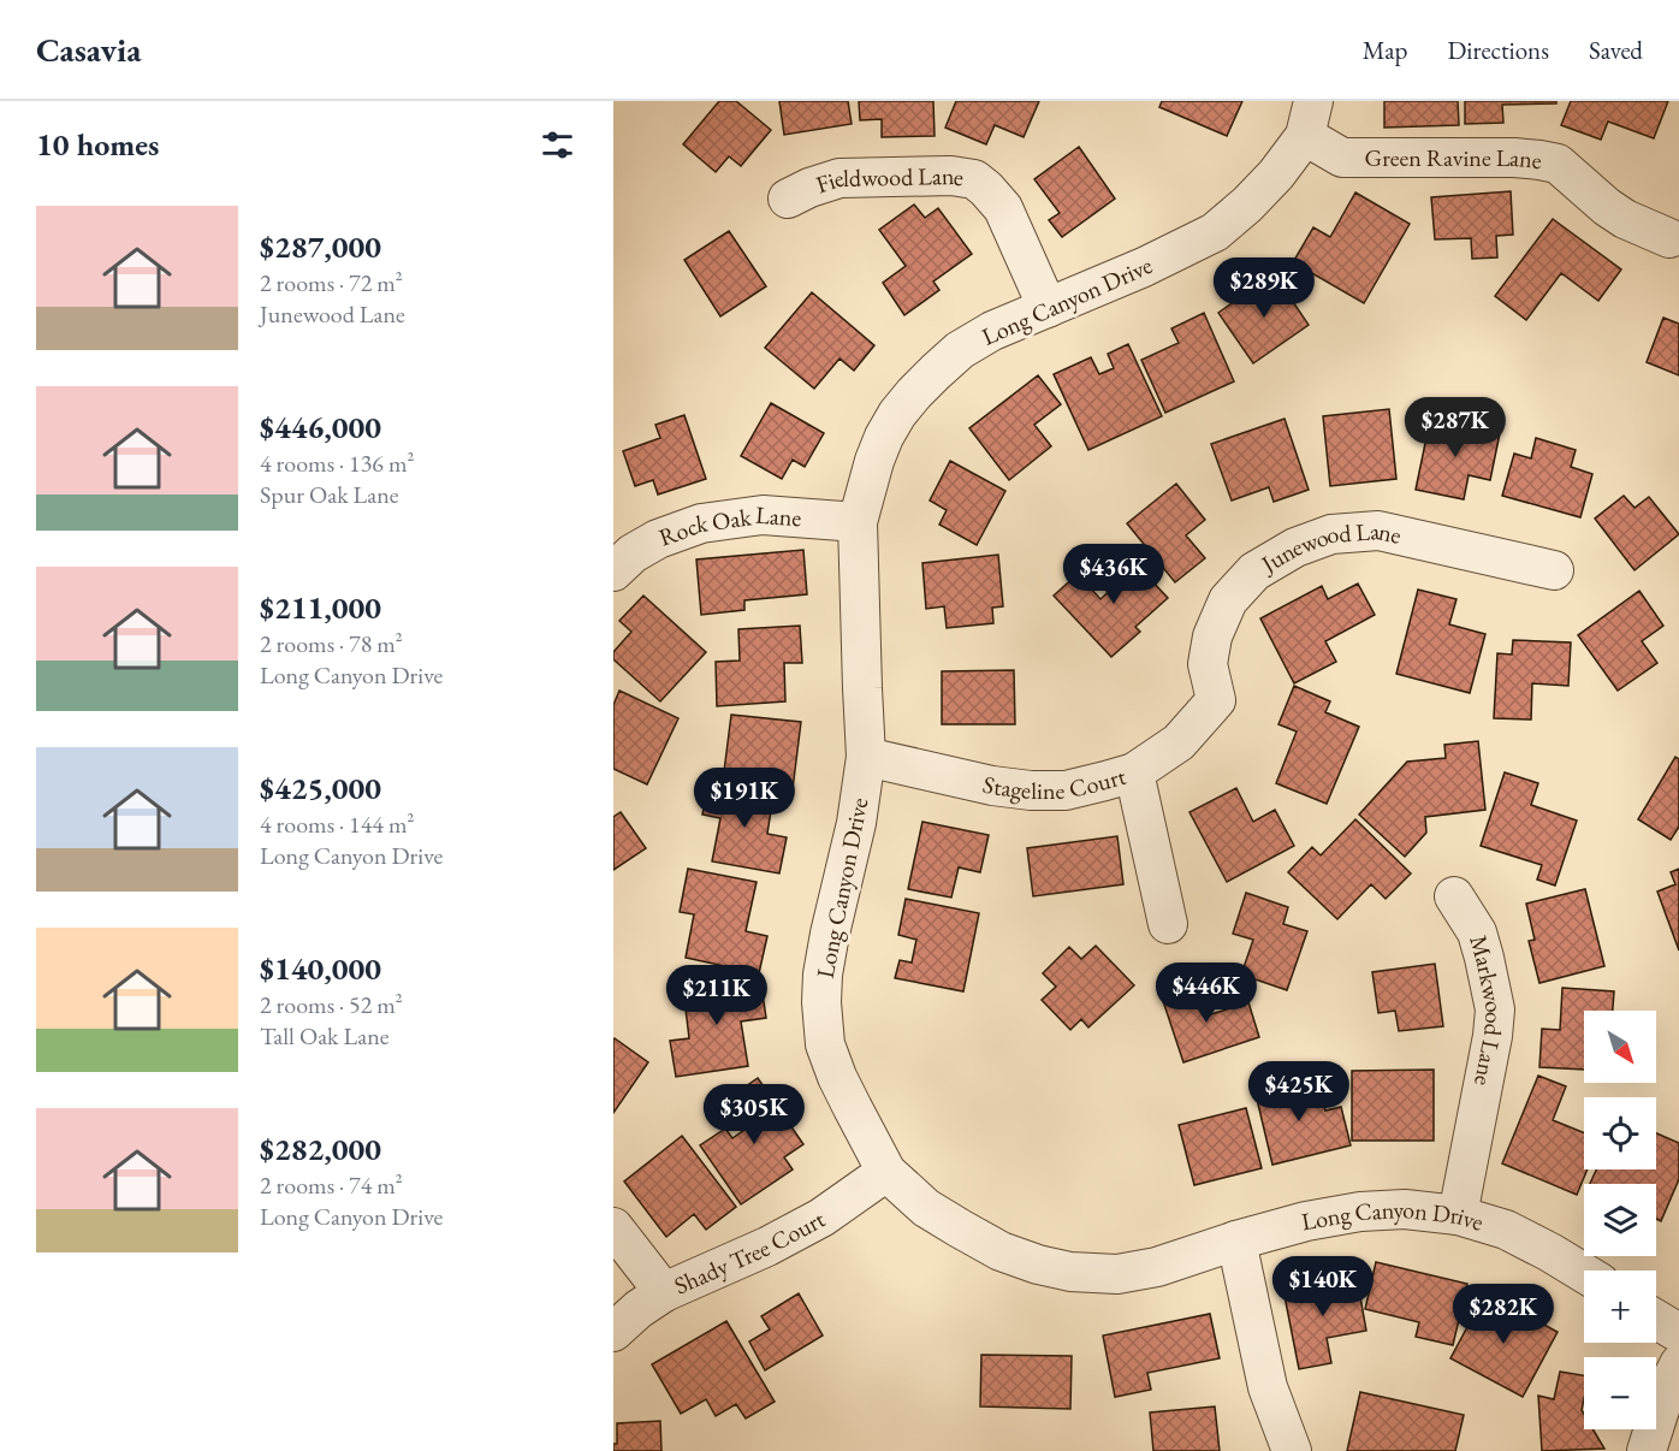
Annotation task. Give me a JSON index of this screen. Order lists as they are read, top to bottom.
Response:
{
  "streets": {
    "street": [
      "Green Ravine Lane",
      "Fieldwood Lane",
      "Long Canyon Drive",
      "Rock Oak Lane",
      "Junewood Lane",
      "Stageline Court",
      "Markwood Lane",
      "Shady Tree Court"
    ]
  },
  "crossings": [
    ["Green Ravine Lane", "Long Canyon Drive"],
    ["Fieldwood Lane", "Long Canyon Drive"],
    ["Long Canyon Drive", "Rock Oak Lane"],
    ["Long Canyon Drive", "Stageline Court"],
    ["Long Canyon Drive", "Markwood Lane"],
    ["Long Canyon Drive", "Shady Tree Court"],
    ["Junewood Lane", "Stageline Court"]
  ],
  "north": "bottom right",
  "page": {
    "header": "Casavia",
    "nav": ["Map", "Directions", "Saved"],
    "heading": "10 homes",
    "list": [
      {
        "name": "$287,000",
        "note": "2 rooms · 72 m² · Junewood Lane"
      },
      {
        "name": "$446,000",
        "note": "4 rooms · 136 m² · Spur Oak Lane"
      },
      {
        "name": "$211,000",
        "note": "2 rooms · 78 m² · Long Canyon Drive"
      },
      {
        "name": "$425,000",
        "note": "4 rooms · 144 m² · Long Canyon Drive"
      },
      {
        "name": "$140,000",
        "note": "2 rooms · 52 m² · Tall Oak Lane"
      },
      {
        "name": "$282,000",
        "note": "2 rooms · 74 m² · Long Canyon Drive"
      }
    ],
    "price": [
      "$289K",
      "$287K",
      "$436K",
      "$191K",
      "$446K",
      "$211K",
      "$425K",
      "$305K",
      "$140K",
      "$282K"
    ],
    "map_buttons": ["+", "−"]
  }
}
